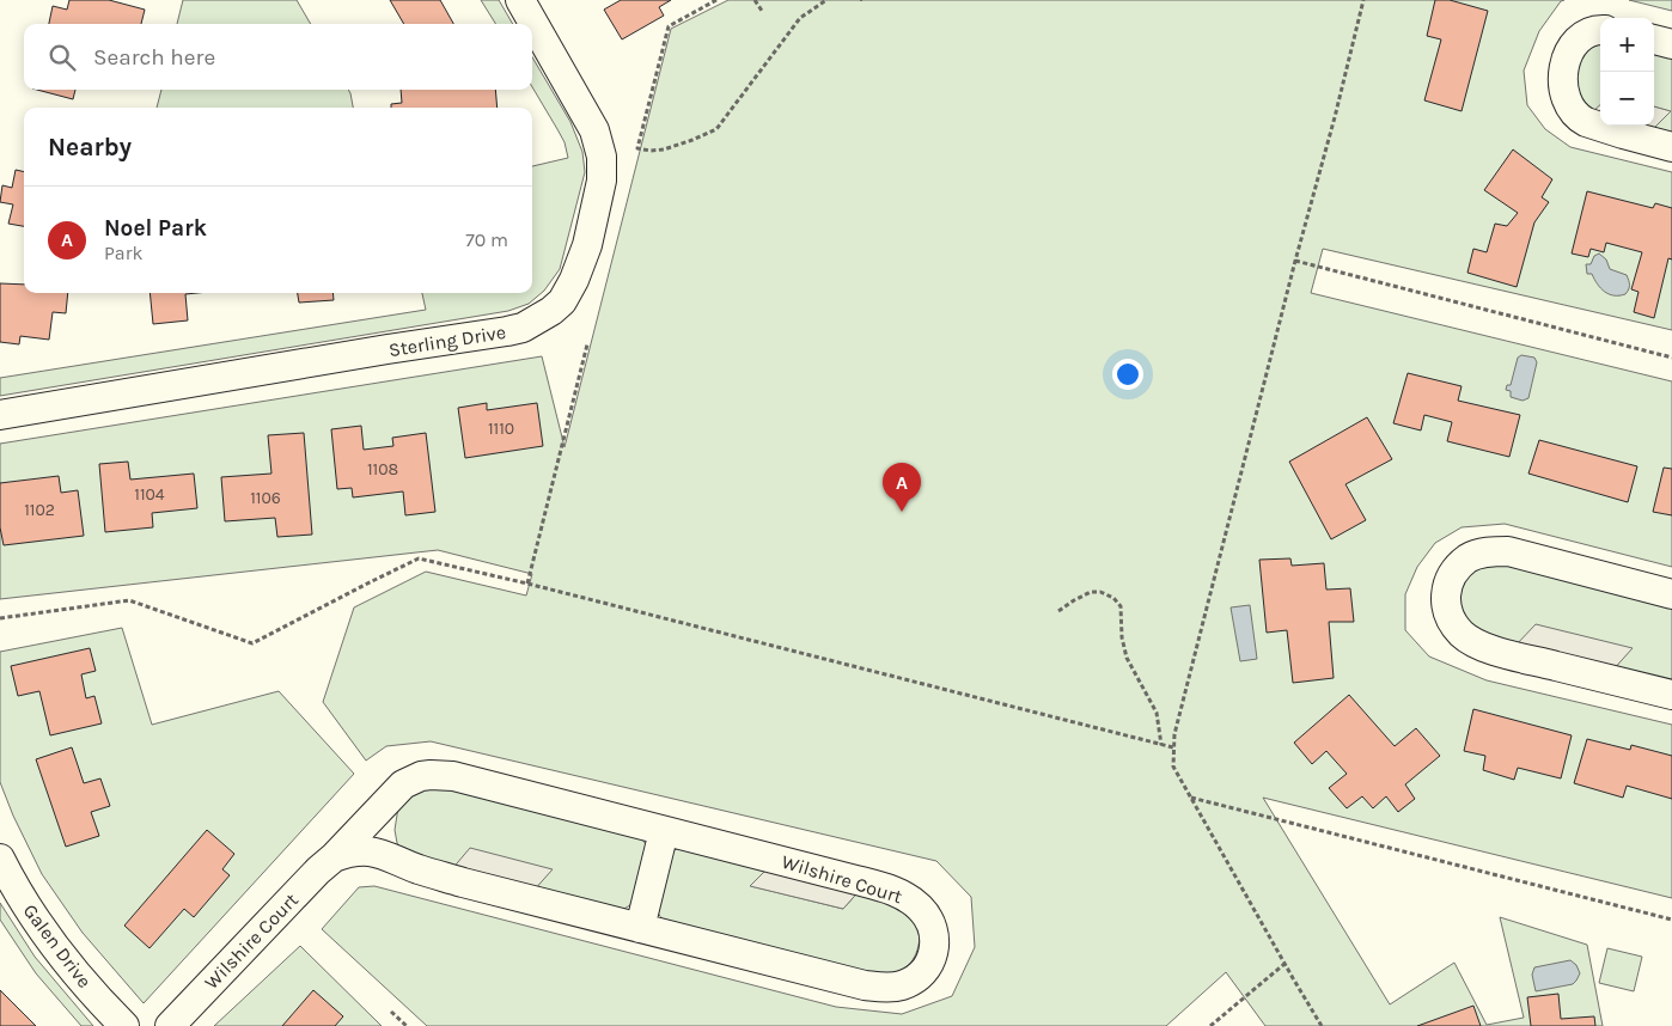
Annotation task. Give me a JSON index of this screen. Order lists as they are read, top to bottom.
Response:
{
  "streets": {
    "street": ["Sterling Drive", "Wilshire Court", "Galen Drive"]
  },
  "house_numbers": [
    "1110",
    "1108",
    "1104",
    "1106",
    "1102"
  ],
  "page": {
    "map_buttons": ["+", "−"],
    "search": "Search here",
    "heading": "Nearby",
    "list": [
      {
        "mark": "A",
        "name": "Noel Park",
        "note": "Park",
        "value": "70 m"
      }
    ],
    "pins": "A"
  }
}
